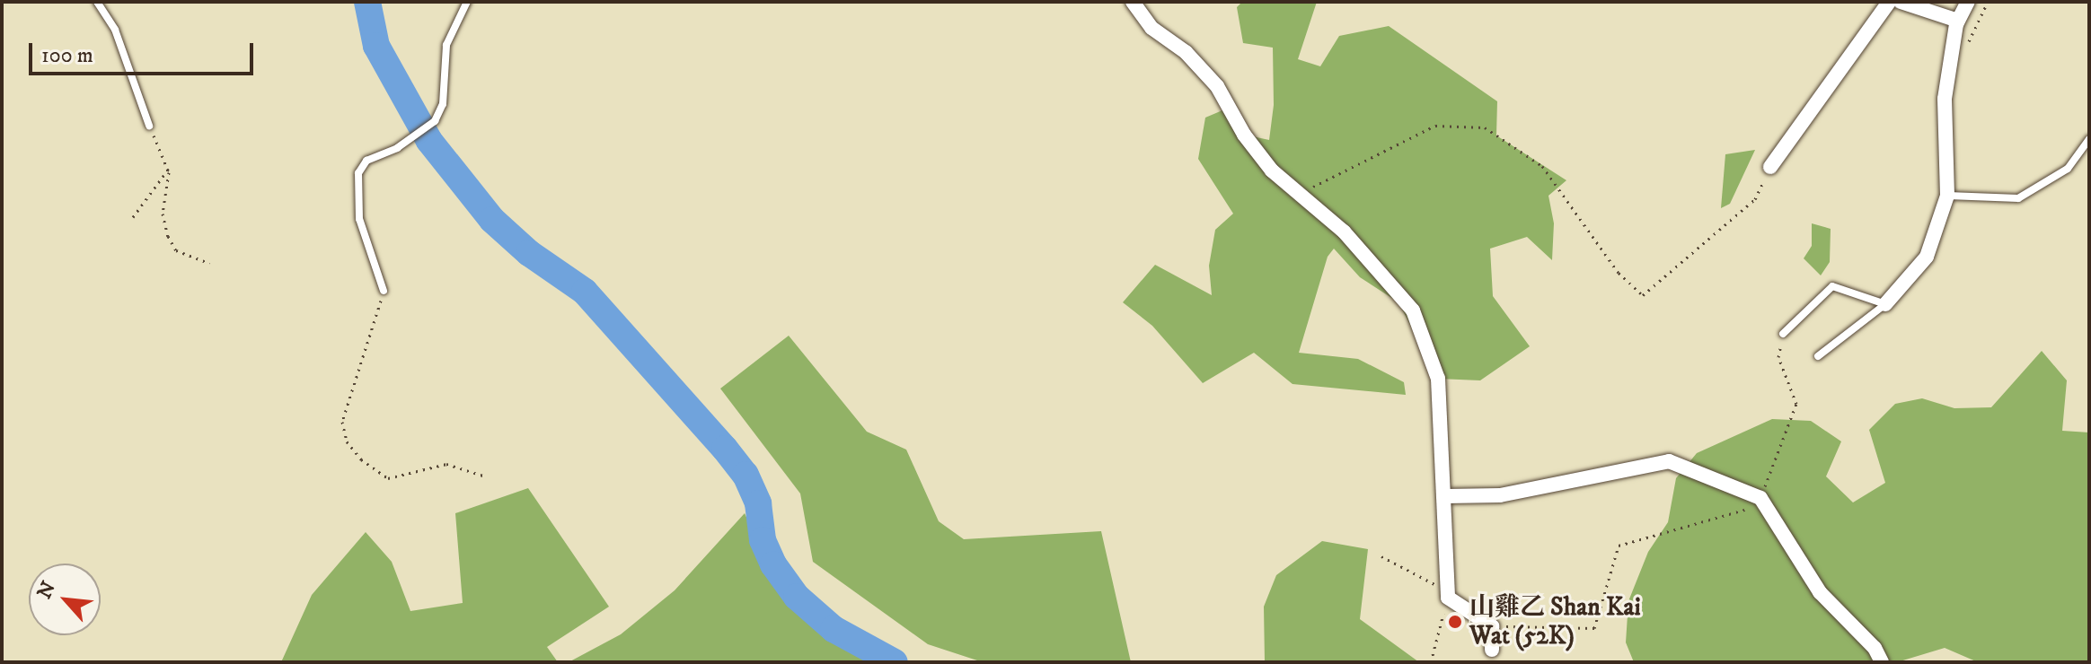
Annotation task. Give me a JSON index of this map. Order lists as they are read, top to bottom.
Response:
{
  "places": ["山雞乙 Shan Kai Wat (52K)"],
  "scale_bar": "100 m",
  "north": "top left"
}
